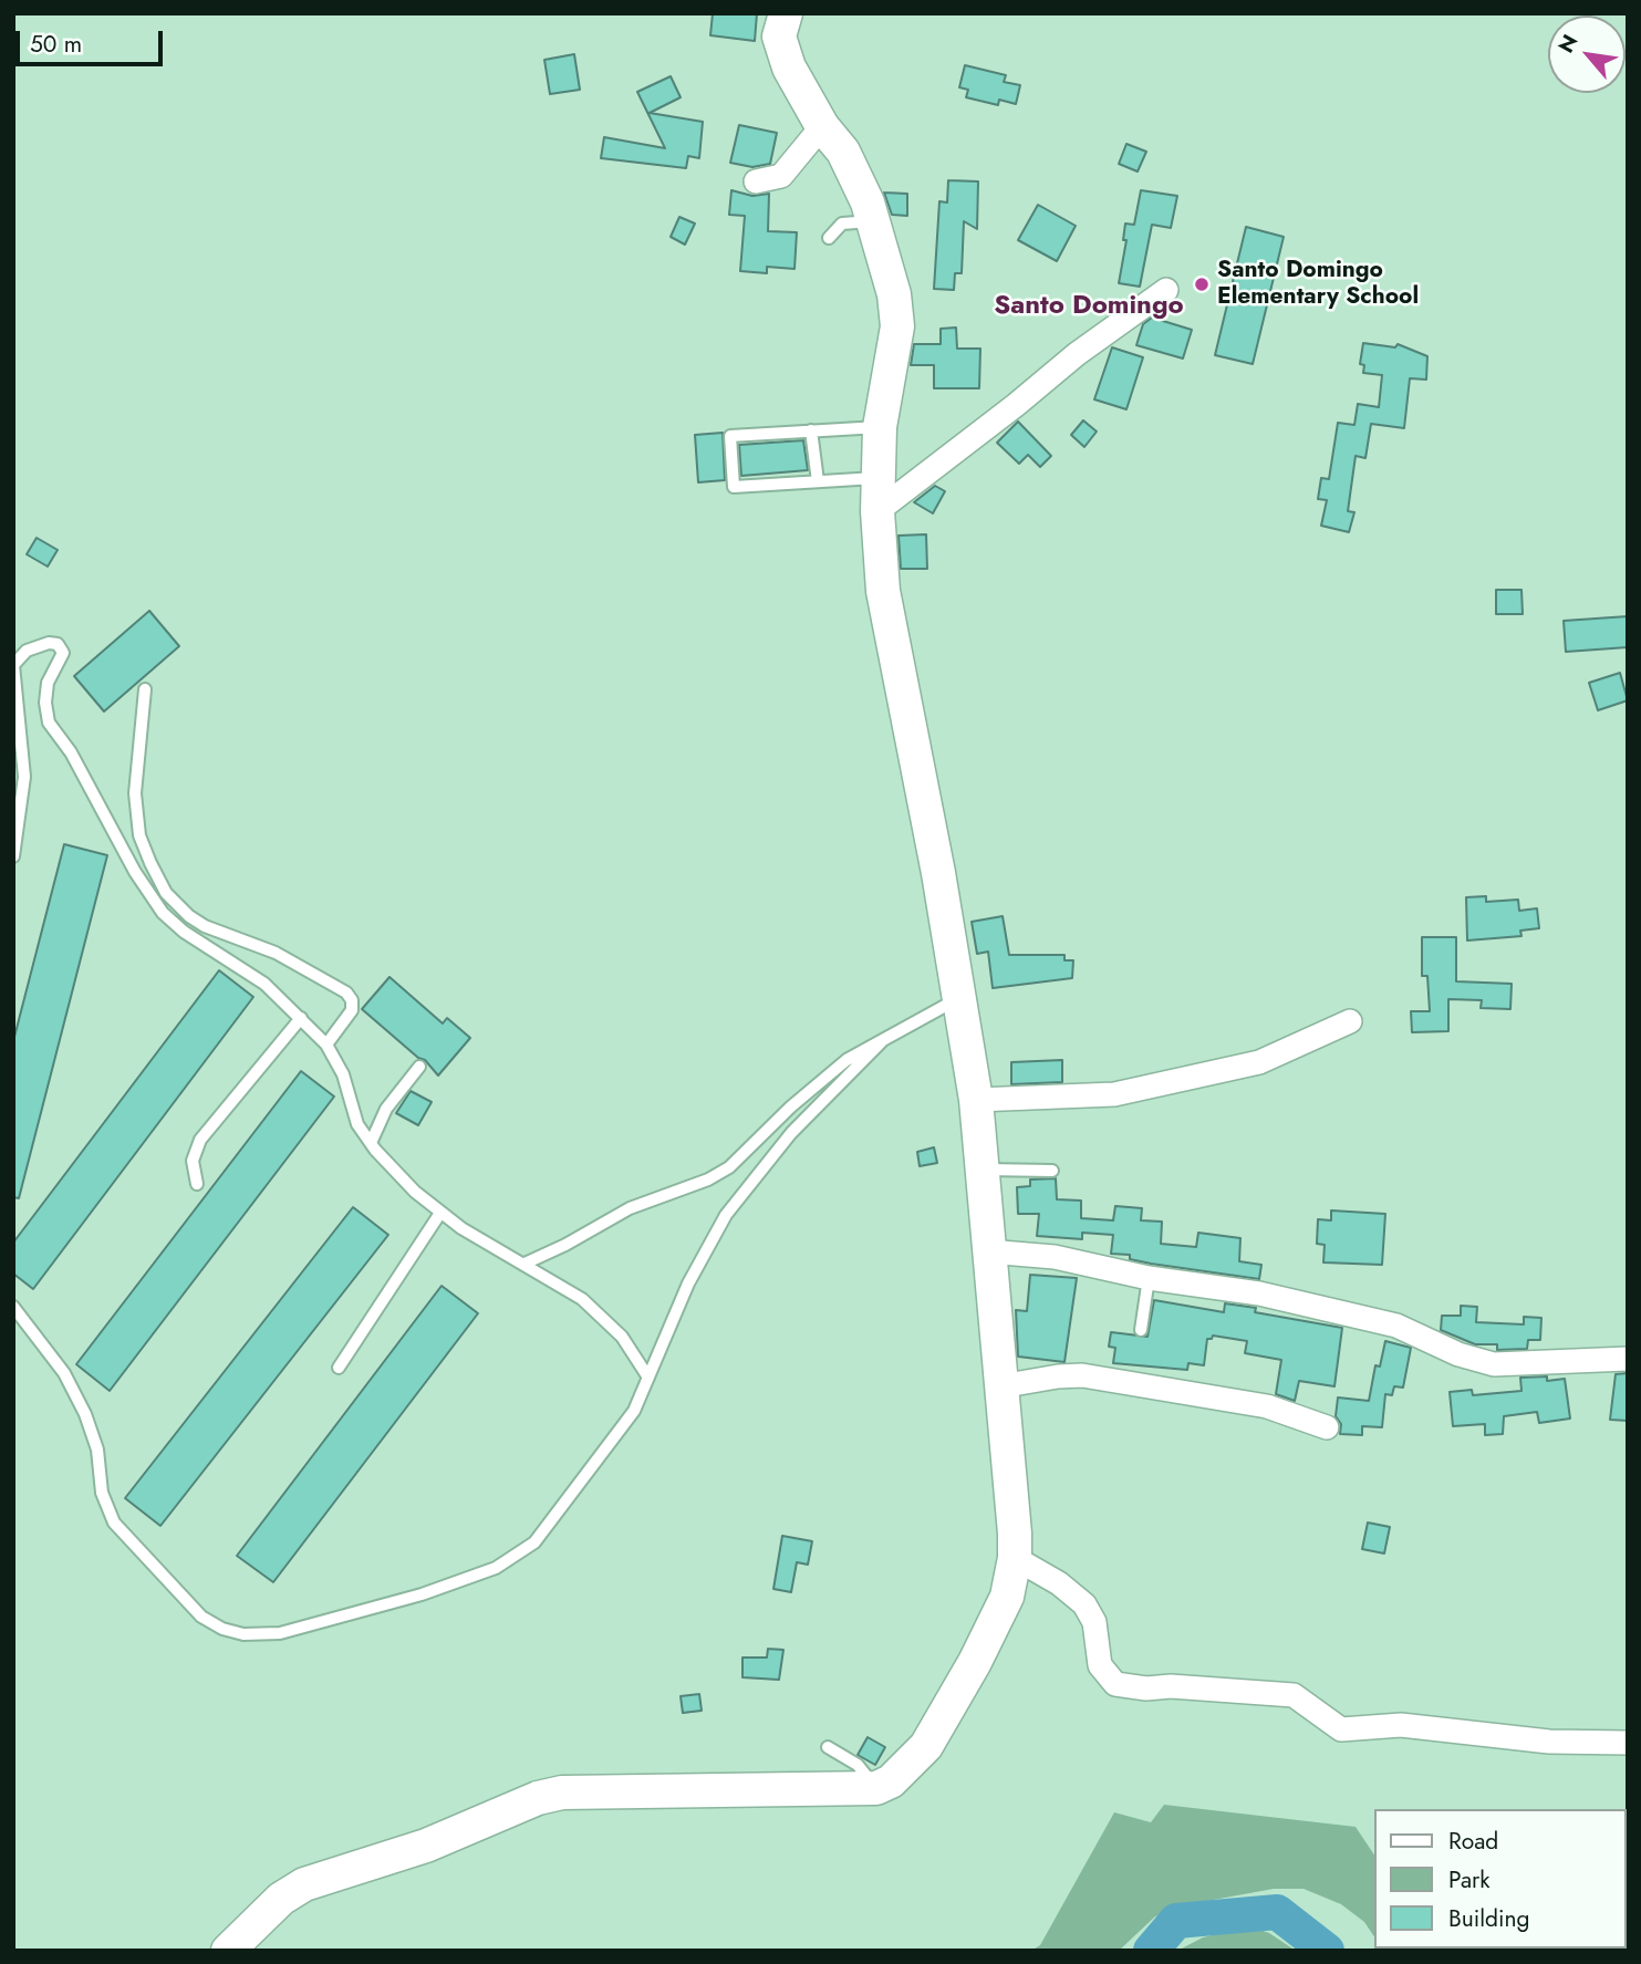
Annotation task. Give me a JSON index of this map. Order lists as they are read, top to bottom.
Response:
{
  "districts": ["Santo Domingo"],
  "places": ["Santo Domingo Elementary School"],
  "legend": ["Road", "Park", "Building"],
  "scale_bar": "50 m",
  "north": "top left"
}
